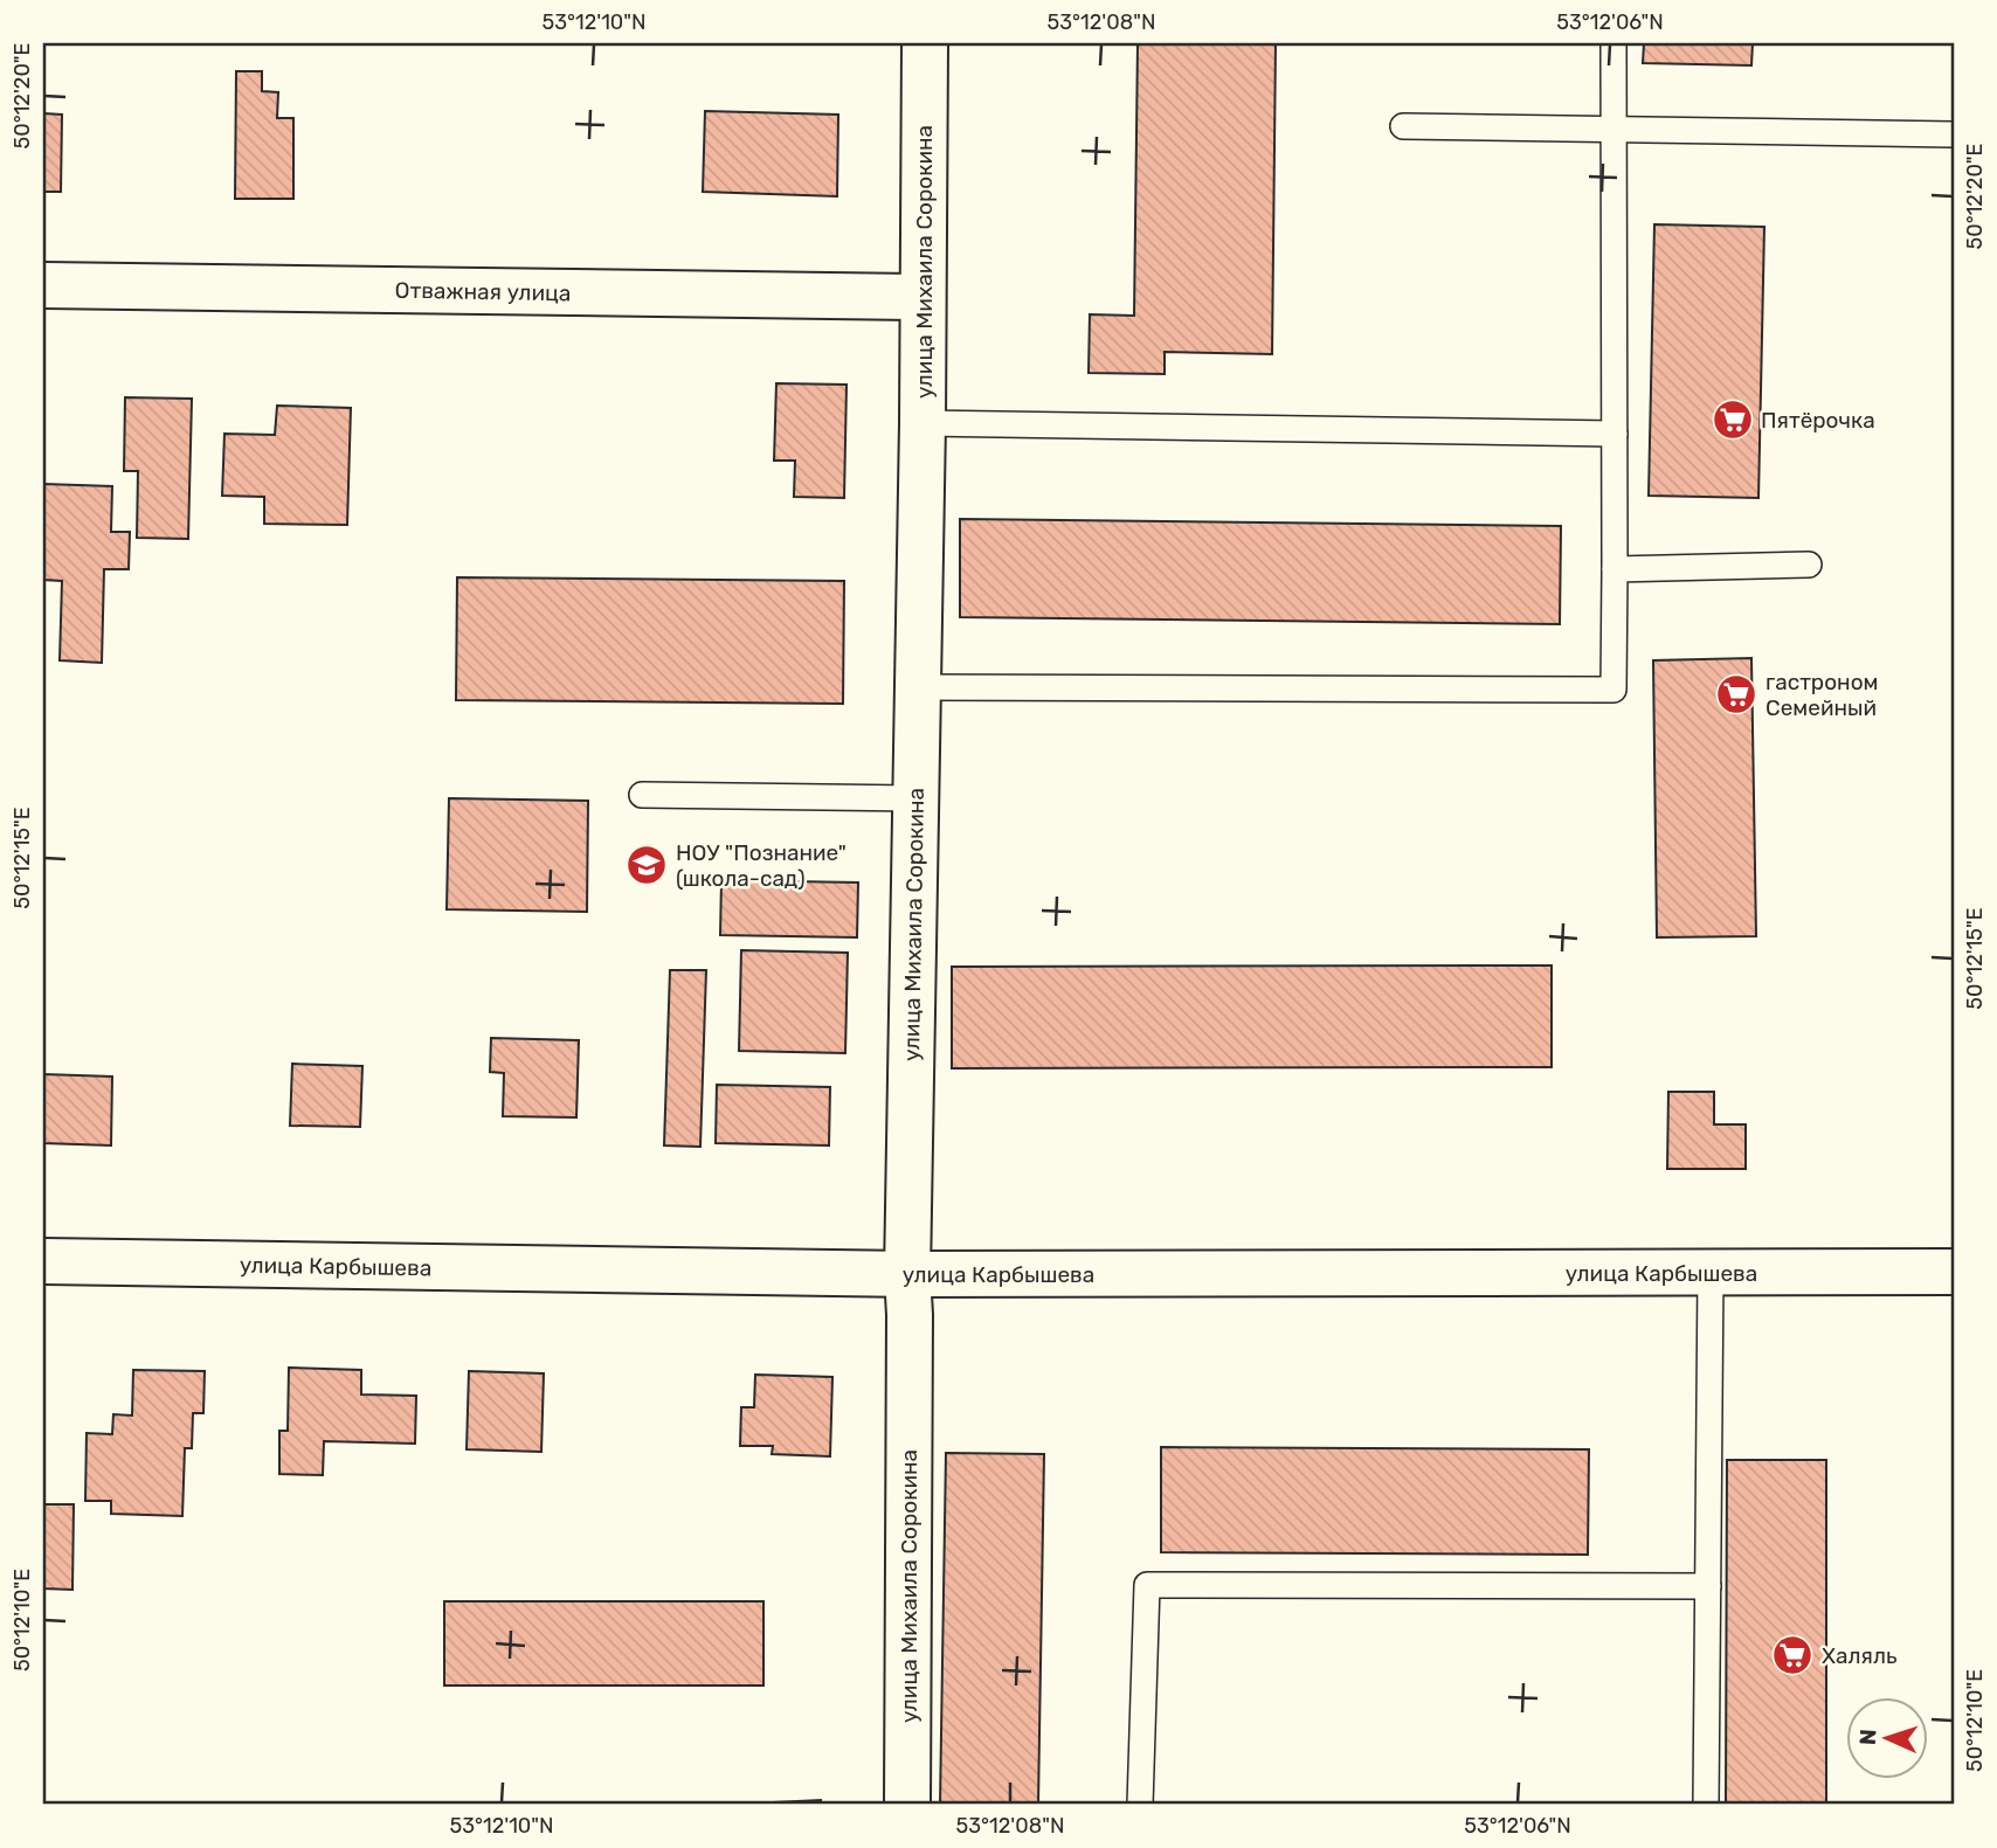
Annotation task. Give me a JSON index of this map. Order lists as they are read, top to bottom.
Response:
{
  "streets": {
    "street": ["улица Михаила Сорокина", "Отважная улица", "улица Карбышева"]
  },
  "crossings": [
    ["улица Михаила Сорокина", "Отважная улица"],
    ["улица Михаила Сорокина", "улица Карбышева"]
  ],
  "places": {
    "supermarket": ["Пятёрочка", "гастроном Семейный", "Халяль"],
    "school or university": ["НОУ \"Познание\" (школа-сад)"]
  },
  "north": "left",
  "coordinates": [
    "53°12'10\"N",
    "53°12'08\"N",
    "53°12'06\"N",
    "50°12'20\"E",
    "50°12'15\"E",
    "50°12'10\"E"
  ]
}
